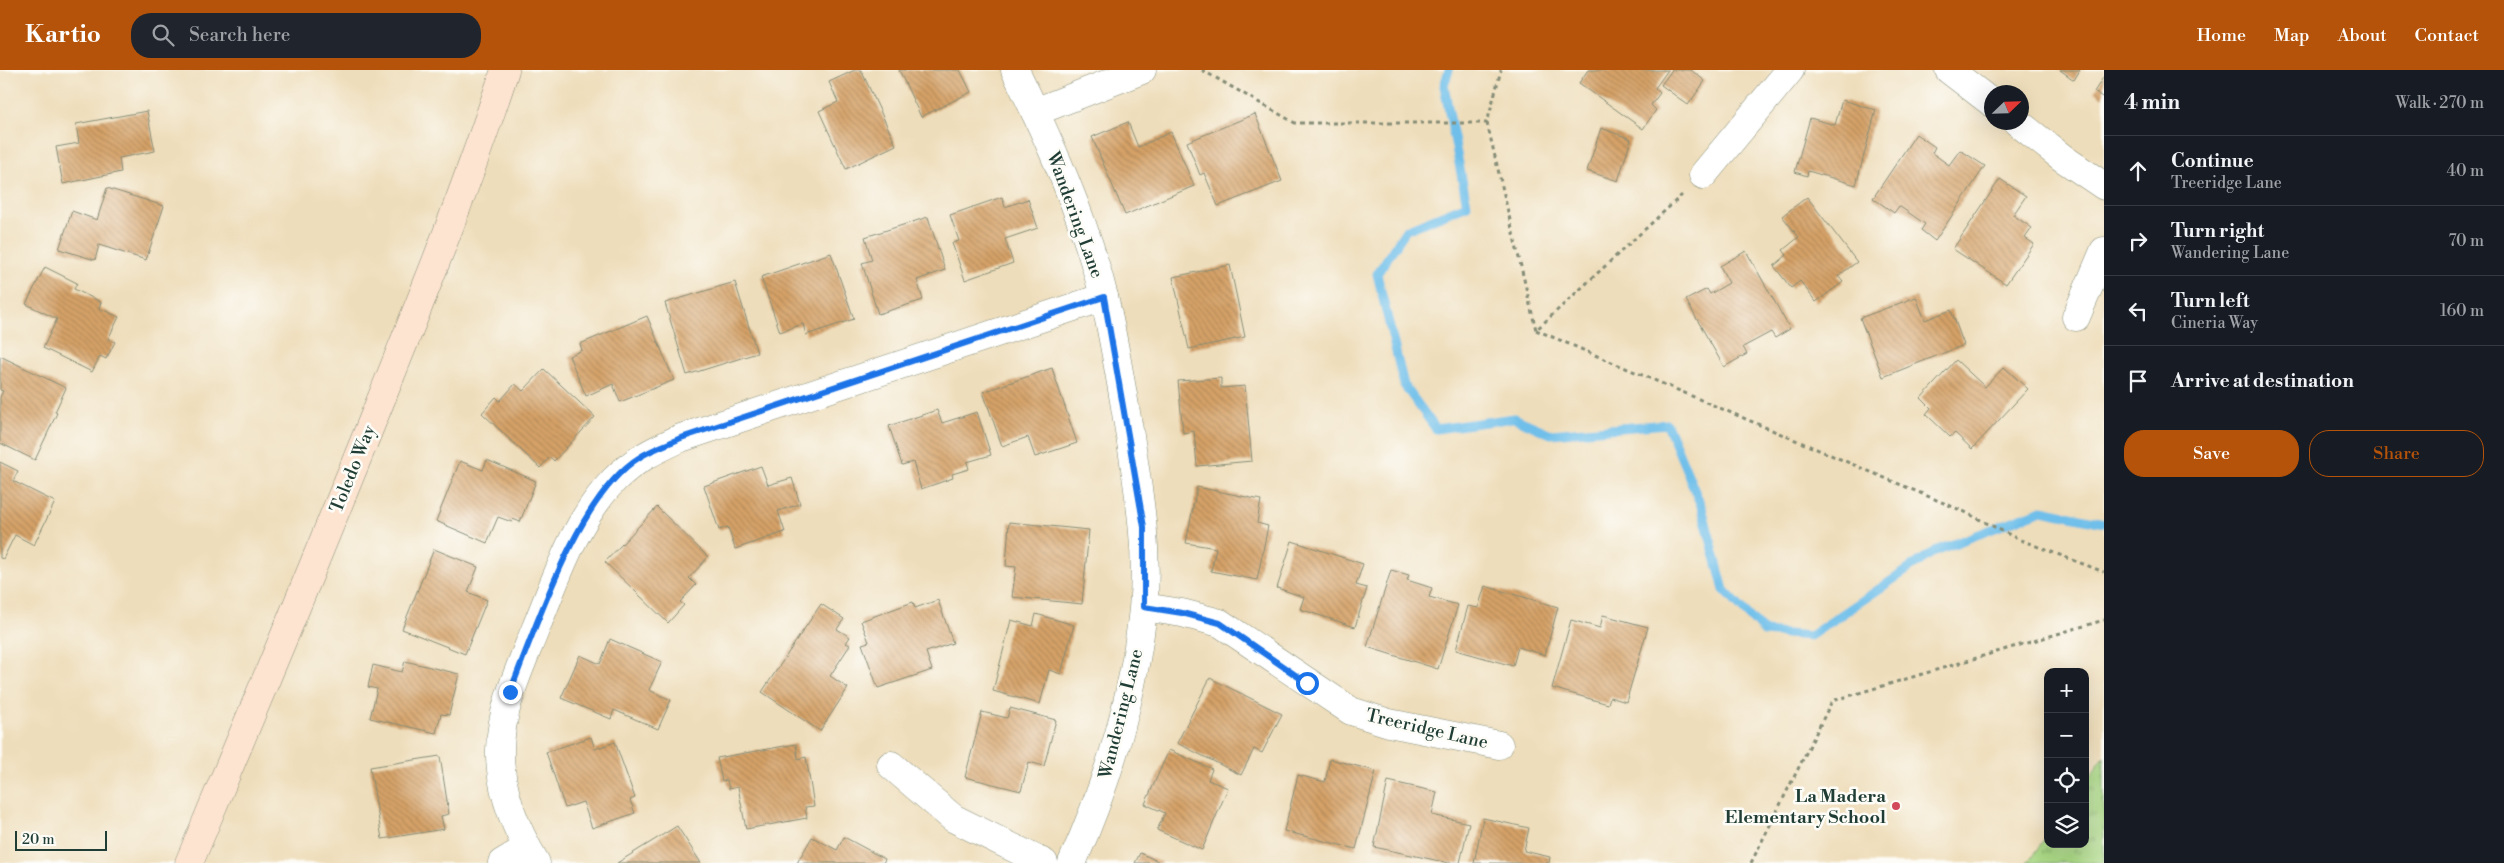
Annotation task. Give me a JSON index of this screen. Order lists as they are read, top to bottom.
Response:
{
  "streets": {
    "main road": ["Toledo Way"],
    "street": ["Wandering Lane", "Treeridge Lane"]
  },
  "crossings": [
    ["Wandering Lane", "Treeridge Lane"]
  ],
  "places": ["La Madera Elementary School"],
  "scale_bar": "20 m",
  "north": "top right",
  "page": {
    "header": "Kartio",
    "search": "Search here",
    "nav": [
      "Home",
      "Map",
      "About",
      "Contact"
    ],
    "heading": ["4 min", "Walk · 270 m"],
    "list": [
      ["Continue", "Treeridge Lane", "40 m"],
      ["Turn right", "Wandering Lane", "70 m"],
      ["Turn left", "Cineria Way", "160 m"],
      "Arrive at destination"
    ],
    "buttons": ["Save", "Share"],
    "map_buttons": ["+", "−"],
    "scale": "20 m"
  }
}
